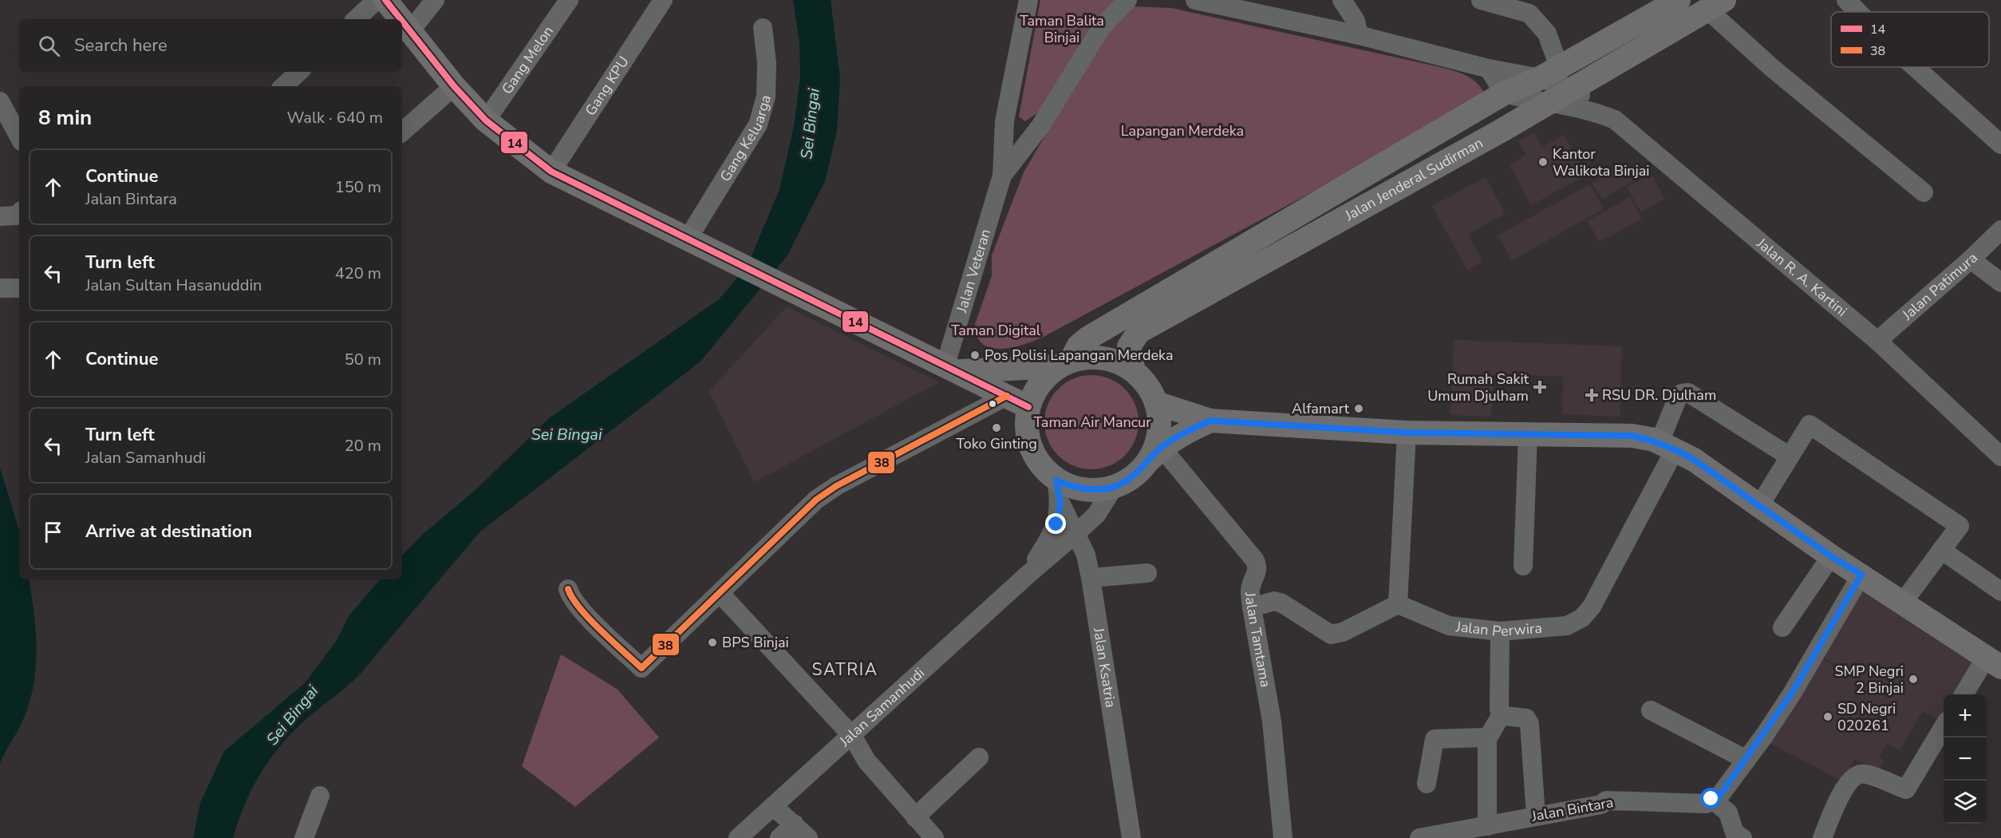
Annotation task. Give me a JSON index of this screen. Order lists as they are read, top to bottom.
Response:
{
  "streets": {
    "main road": ["Jalan Jenderal Sudirman"],
    "street": [
      "Gang Melon",
      "Gang KPU",
      "Gang Keluarga",
      "Jalan Veteran",
      "Jalan R. A. Kartini",
      "Jalan Patimura",
      "Jalan Perwira",
      "Jalan Tamtama",
      "Jalan Ksatria",
      "Jalan Samanhudi",
      "Jalan Bintara"
    ]
  },
  "crossings": [
    ["Jalan Jenderal Sudirman", "Jalan R. A. Kartini"],
    ["Jalan Jenderal Sudirman", "Jalan Ksatria"],
    ["Jalan Jenderal Sudirman", "Jalan Samanhudi"],
    ["Jalan R. A. Kartini", "Jalan Patimura"],
    ["Jalan Ksatria", "Jalan Samanhudi"]
  ],
  "districts": ["SATRIA"],
  "water": ["Sei Bingai"],
  "parks": [
    "Taman Balita Binjai",
    "Lapangan Merdeka",
    "Taman Digital",
    "Taman Air Mancur"
  ],
  "places": {
    "other": [
      "Kantor Walikota Binjai",
      "Pos Polisi Lapangan Merdeka",
      "Alfamart",
      "Toko Ginting",
      "BPS Binjai",
      "SMP Negri 2 Binjai",
      "SD Negri 020261"
    ],
    "health": ["Rumah Sakit Umum Djulham", "RSU DR. Djulham"]
  },
  "lines": ["transit line 14", "transit line 38"],
  "legend": ["14", "38"],
  "page": {
    "search": "Search here",
    "heading": ["8 min", "Walk · 640 m"],
    "list": [
      ["Continue", "Jalan Bintara", "150 m"],
      ["Turn left", "Jalan Sultan Hasanuddin", "420 m"],
      ["Continue", "50 m"],
      ["Turn left", "Jalan Samanhudi", "20 m"],
      "Arrive at destination"
    ],
    "map_buttons": ["+", "−"]
  }
}
